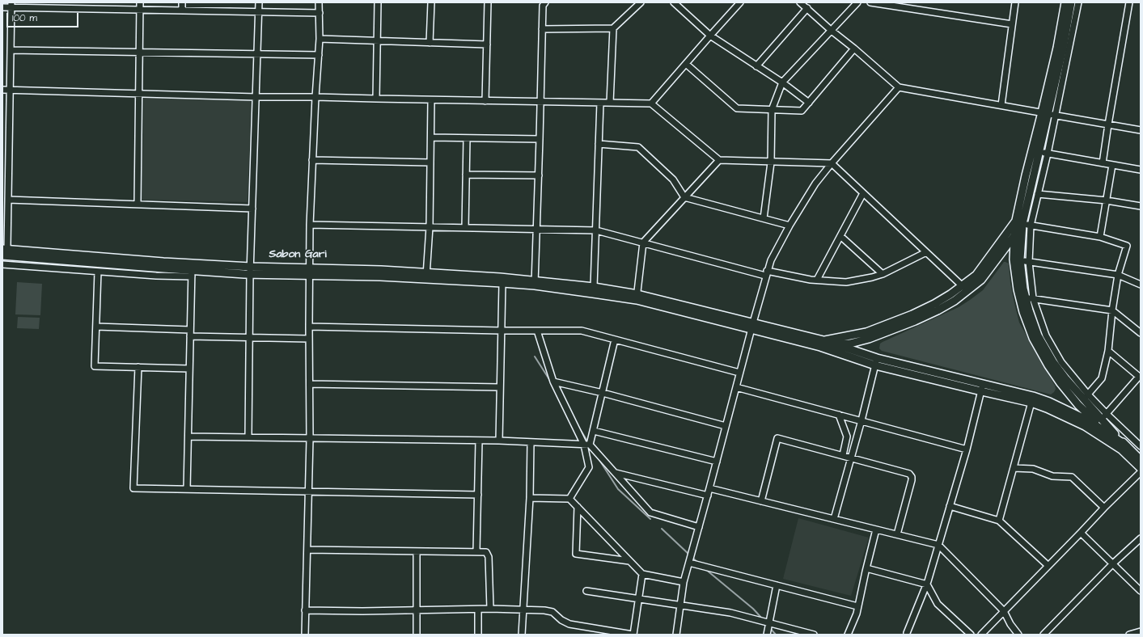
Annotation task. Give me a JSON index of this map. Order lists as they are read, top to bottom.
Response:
{
  "districts": ["Sabon Gari"],
  "scale_bar": "100 m"
}
